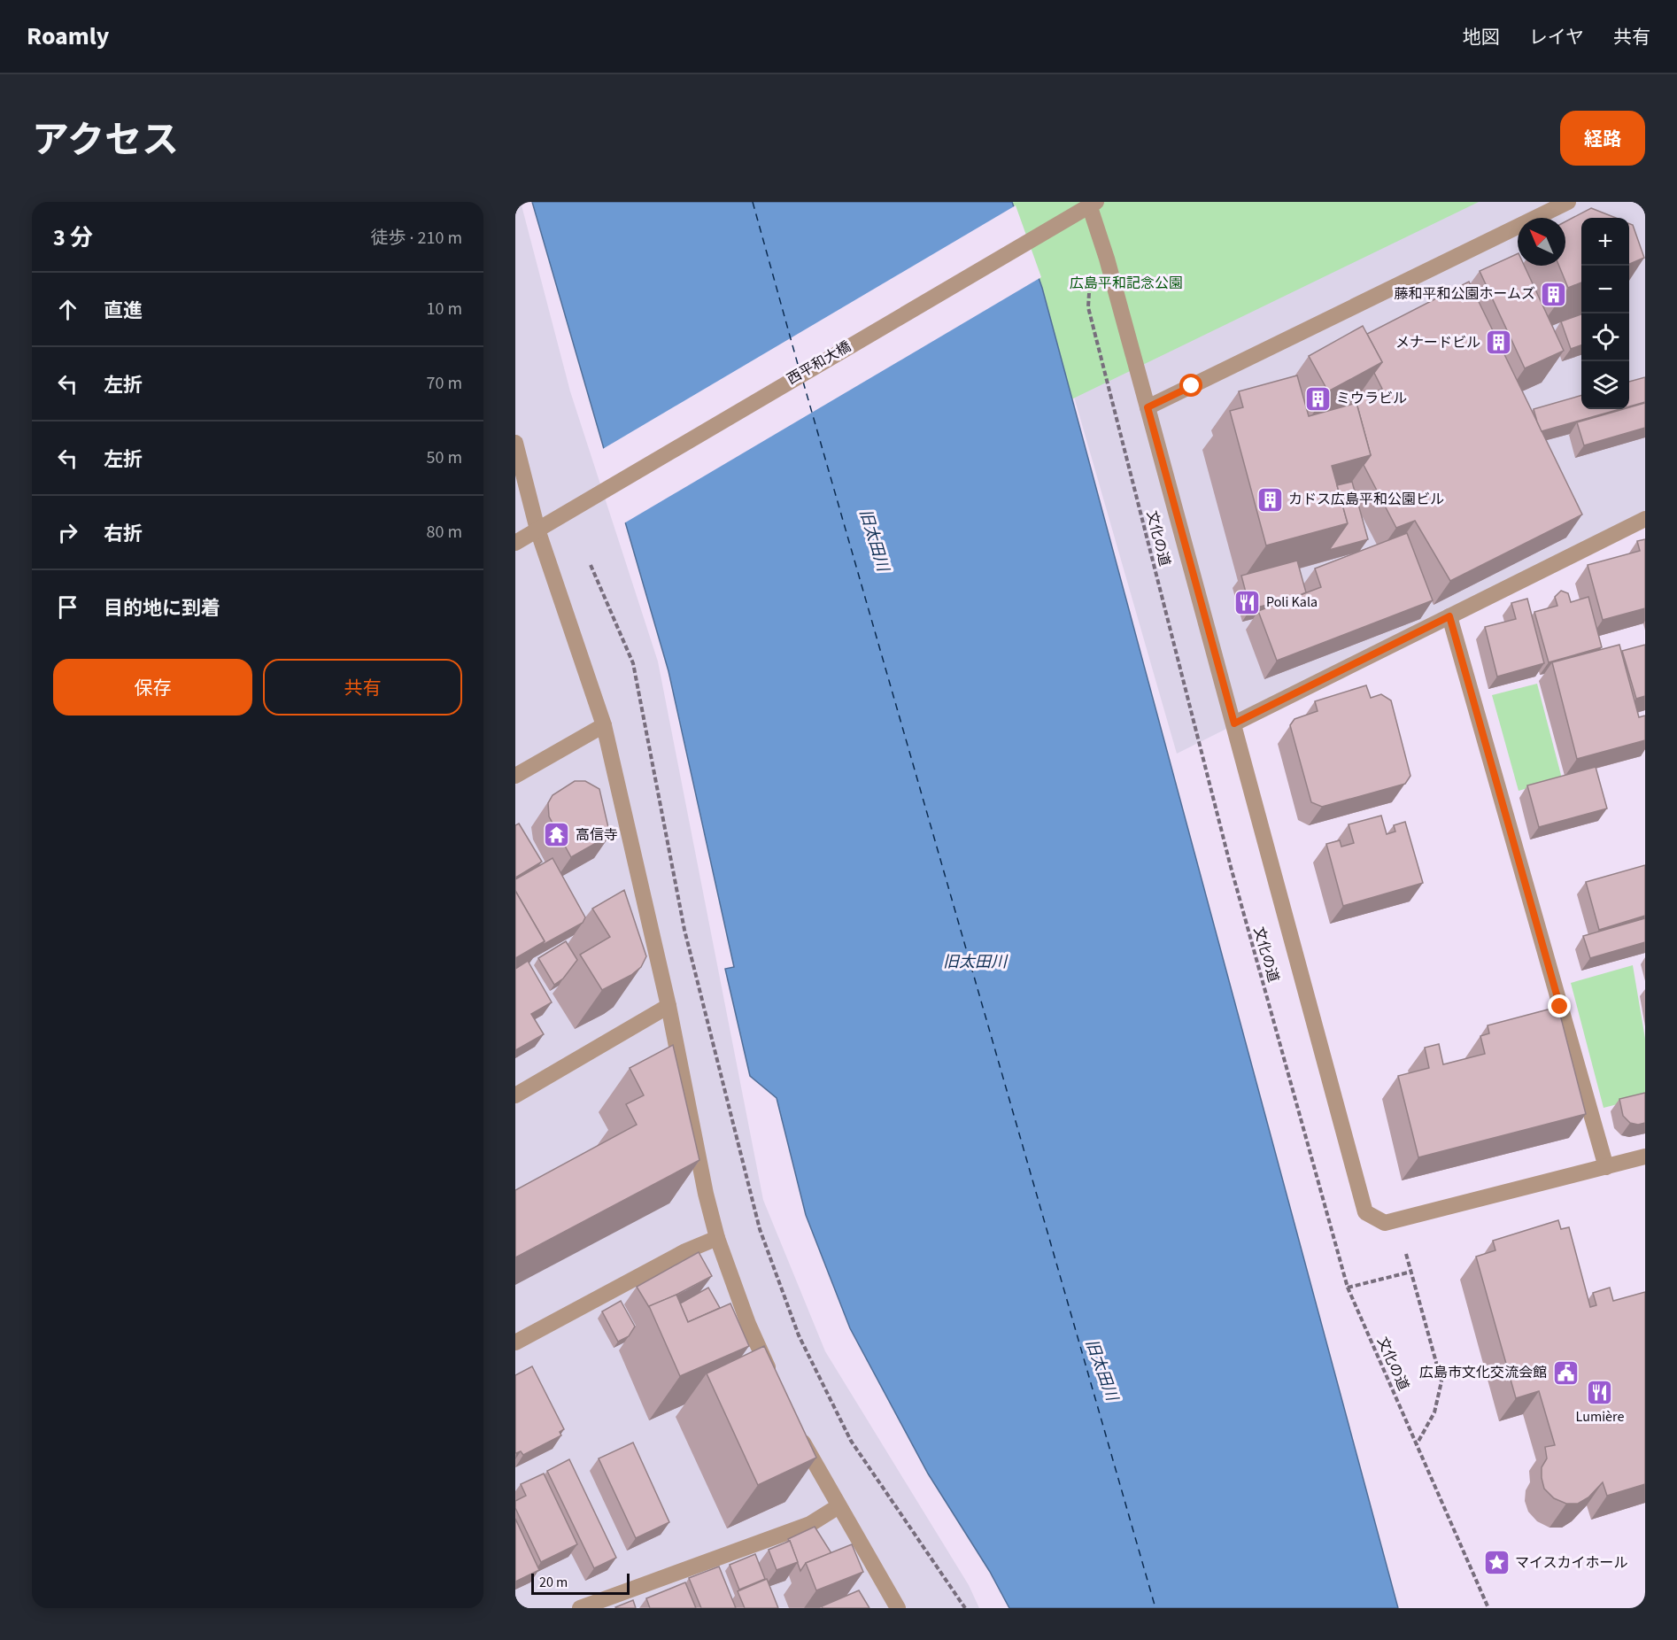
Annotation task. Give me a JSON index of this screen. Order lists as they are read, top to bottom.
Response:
{
  "streets": {
    "street": ["西平和大橋"],
    "path": ["文化の道"]
  },
  "water": ["旧太田川"],
  "parks": ["広島平和記念公園"],
  "places": {
    "building": [
      "藤和平和公園ホームズ",
      "メナードビル",
      "ミウラビル",
      "カドス広島平和公園ビル"
    ],
    "restaurant": ["Poli Kala", "Lumière"],
    "temple": ["高信寺"],
    "public building": ["広島市文化交流会館"],
    "place": ["マイスカイホール"]
  },
  "scale_bar": "20 m",
  "north": "top left",
  "page": {
    "header": "Roamly",
    "nav": ["地図", "レイヤ", "共有"],
    "title": "アクセス",
    "buttons": [
      "経路",
      ["保存", "共有"]
    ],
    "heading": ["3 分", "徒歩 · 210 m"],
    "map_buttons": ["+", "−"],
    "list": [
      ["直進", "10 m"],
      ["左折", "70 m"],
      ["左折", "50 m"],
      ["右折", "80 m"],
      "目的地に到着"
    ],
    "scale": "20 m"
  }
}
